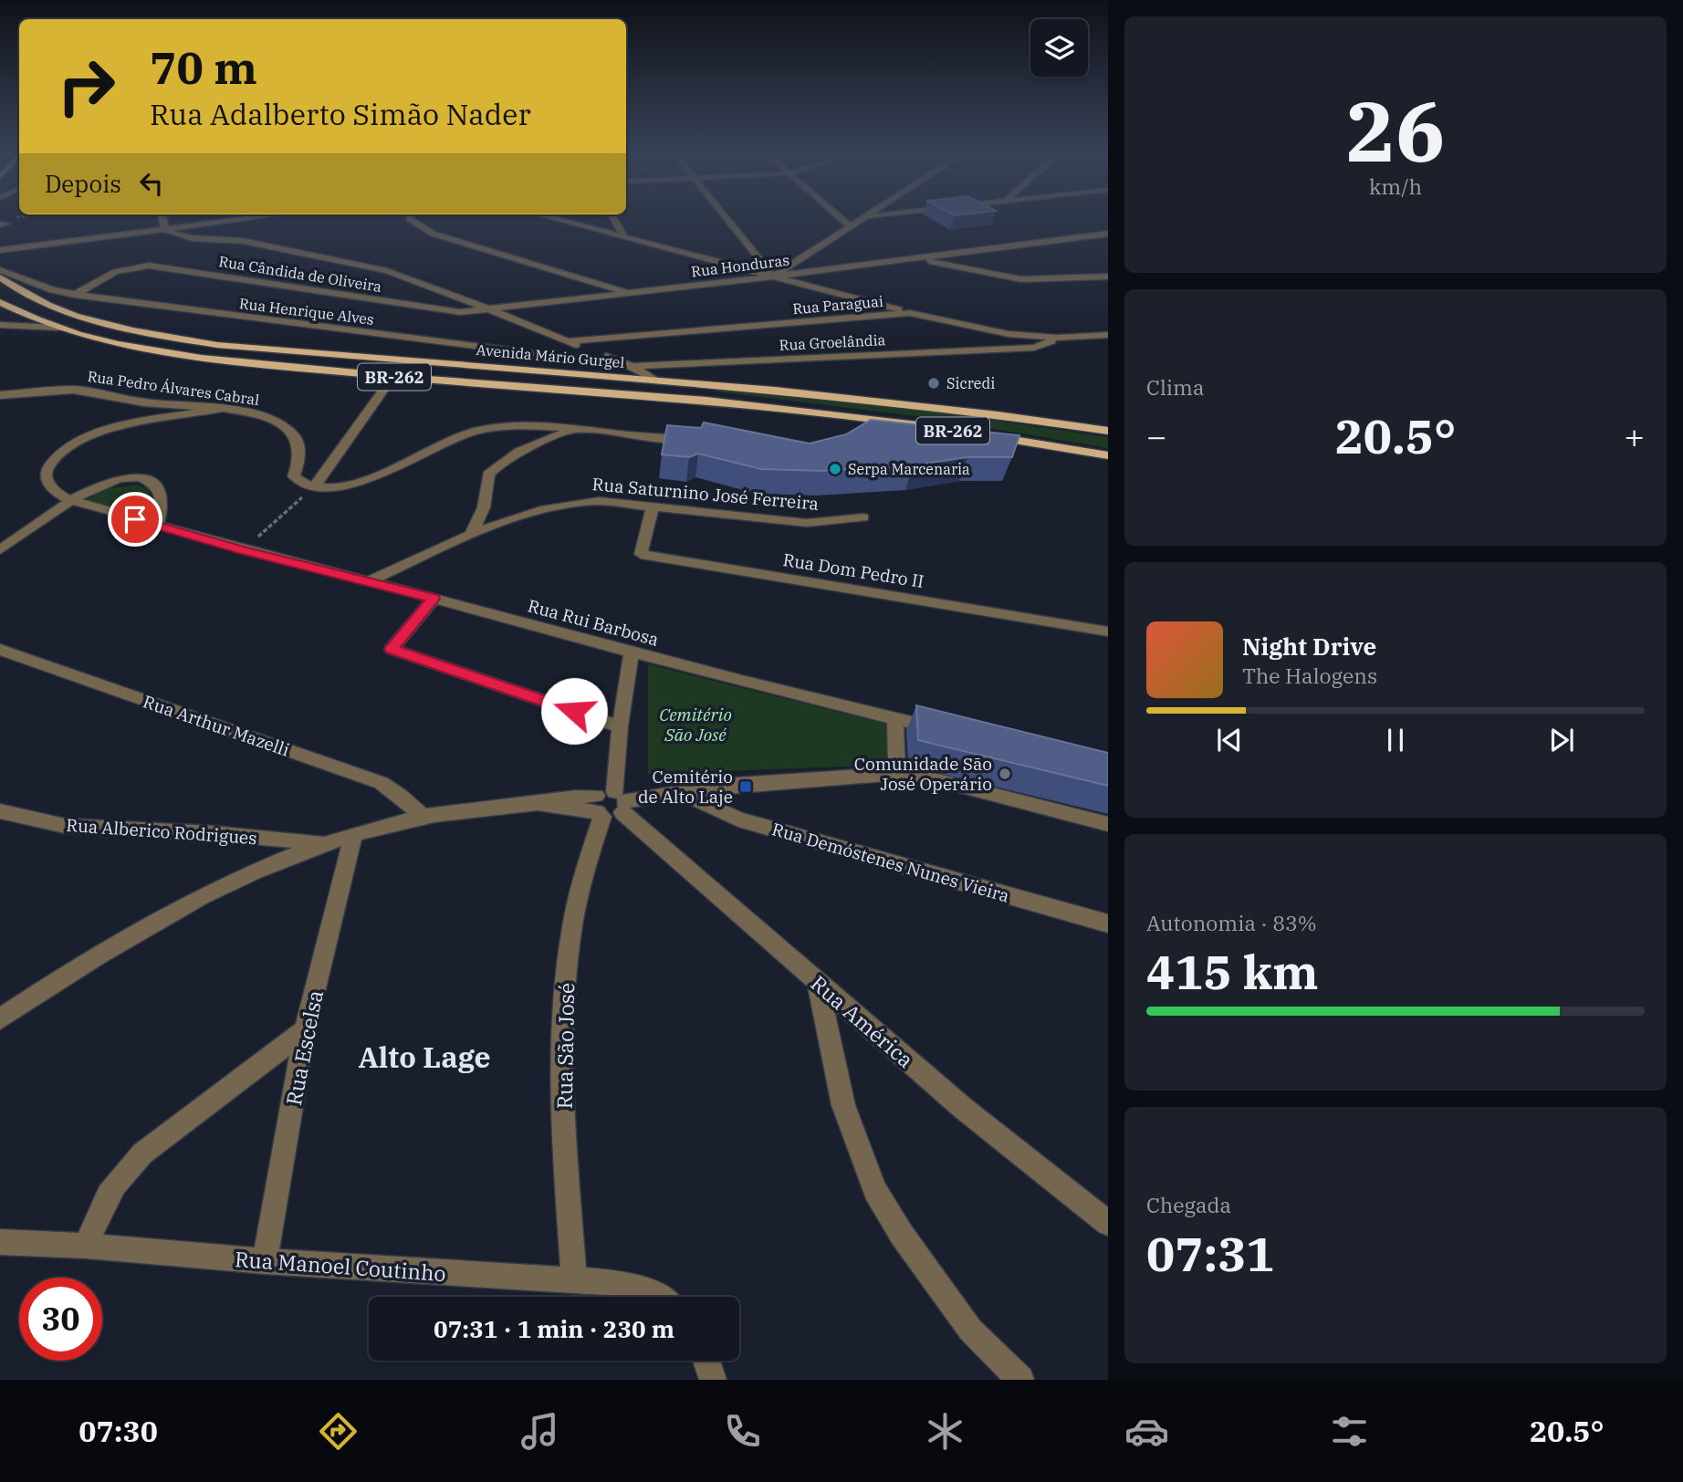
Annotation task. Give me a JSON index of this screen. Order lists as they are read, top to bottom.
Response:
{
  "streets": {
    "main road": ["Avenida Mário Gurgel", "BR-262"],
    "street": [
      "Rua Honduras",
      "Rua Cândida de Oliveira",
      "Rua Paraguai",
      "Rua Henrique Alves",
      "Rua Groelândia",
      "Rua Pedro Álvares Cabral",
      "Rua Saturnino José Ferreira",
      "Rua Dom Pedro II",
      "Rua Rui Barbosa",
      "Rua Arthur Mazelli",
      "Rua Alberico Rodrigues",
      "Rua Demóstenes Nunes Vieira",
      "Rua América",
      "Rua São José",
      "Rua Escelsa",
      "Rua Manoel Coutinho"
    ]
  },
  "crossings": [
    ["Rua Honduras", "Rua Cândida de Oliveira"],
    ["Rua Honduras", "Rua Paraguai"],
    ["Rua Cândida de Oliveira", "Rua Paraguai"],
    ["Rua Cândida de Oliveira", "Rua Henrique Alves"],
    ["Rua Paraguai", "Rua Henrique Alves"],
    ["Rua Paraguai", "Rua Groelândia"],
    ["Rua Saturnino José Ferreira", "Rua Dom Pedro II"],
    ["Rua Saturnino José Ferreira", "Rua Rui Barbosa"],
    ["Rua Rui Barbosa", "Rua São José"],
    ["Rua América", "Rua São José"],
    ["Rua São José", "Rua Manoel Coutinho"],
    ["Rua Escelsa", "Rua Manoel Coutinho"]
  ],
  "districts": ["Alto Lage"],
  "parks": ["Cemitério São José"],
  "places": {
    "other": ["Sicredi", "Serpa Marcenaria", "Comunidade São José Operário"],
    "transit": ["Cemitério de Alto Laje"]
  },
  "page": {
    "tile": [
      ["26", "km/h"],
      "Clima",
      ["Autonomia · 83%", "415 km"],
      ["Chegada", "07:31"]
    ],
    "turn": ["70 m", "Rua Adalberto Simão Nader"],
    "then": "Depois",
    "heat": ["−", "20.5°", "+"],
    "song": ["Night Drive", "The Halogens"],
    "limit": "30",
    "trip": "07:31 · 1 min · 230 m",
    "tabs": ["07:30", "20.5°"]
  }
}
